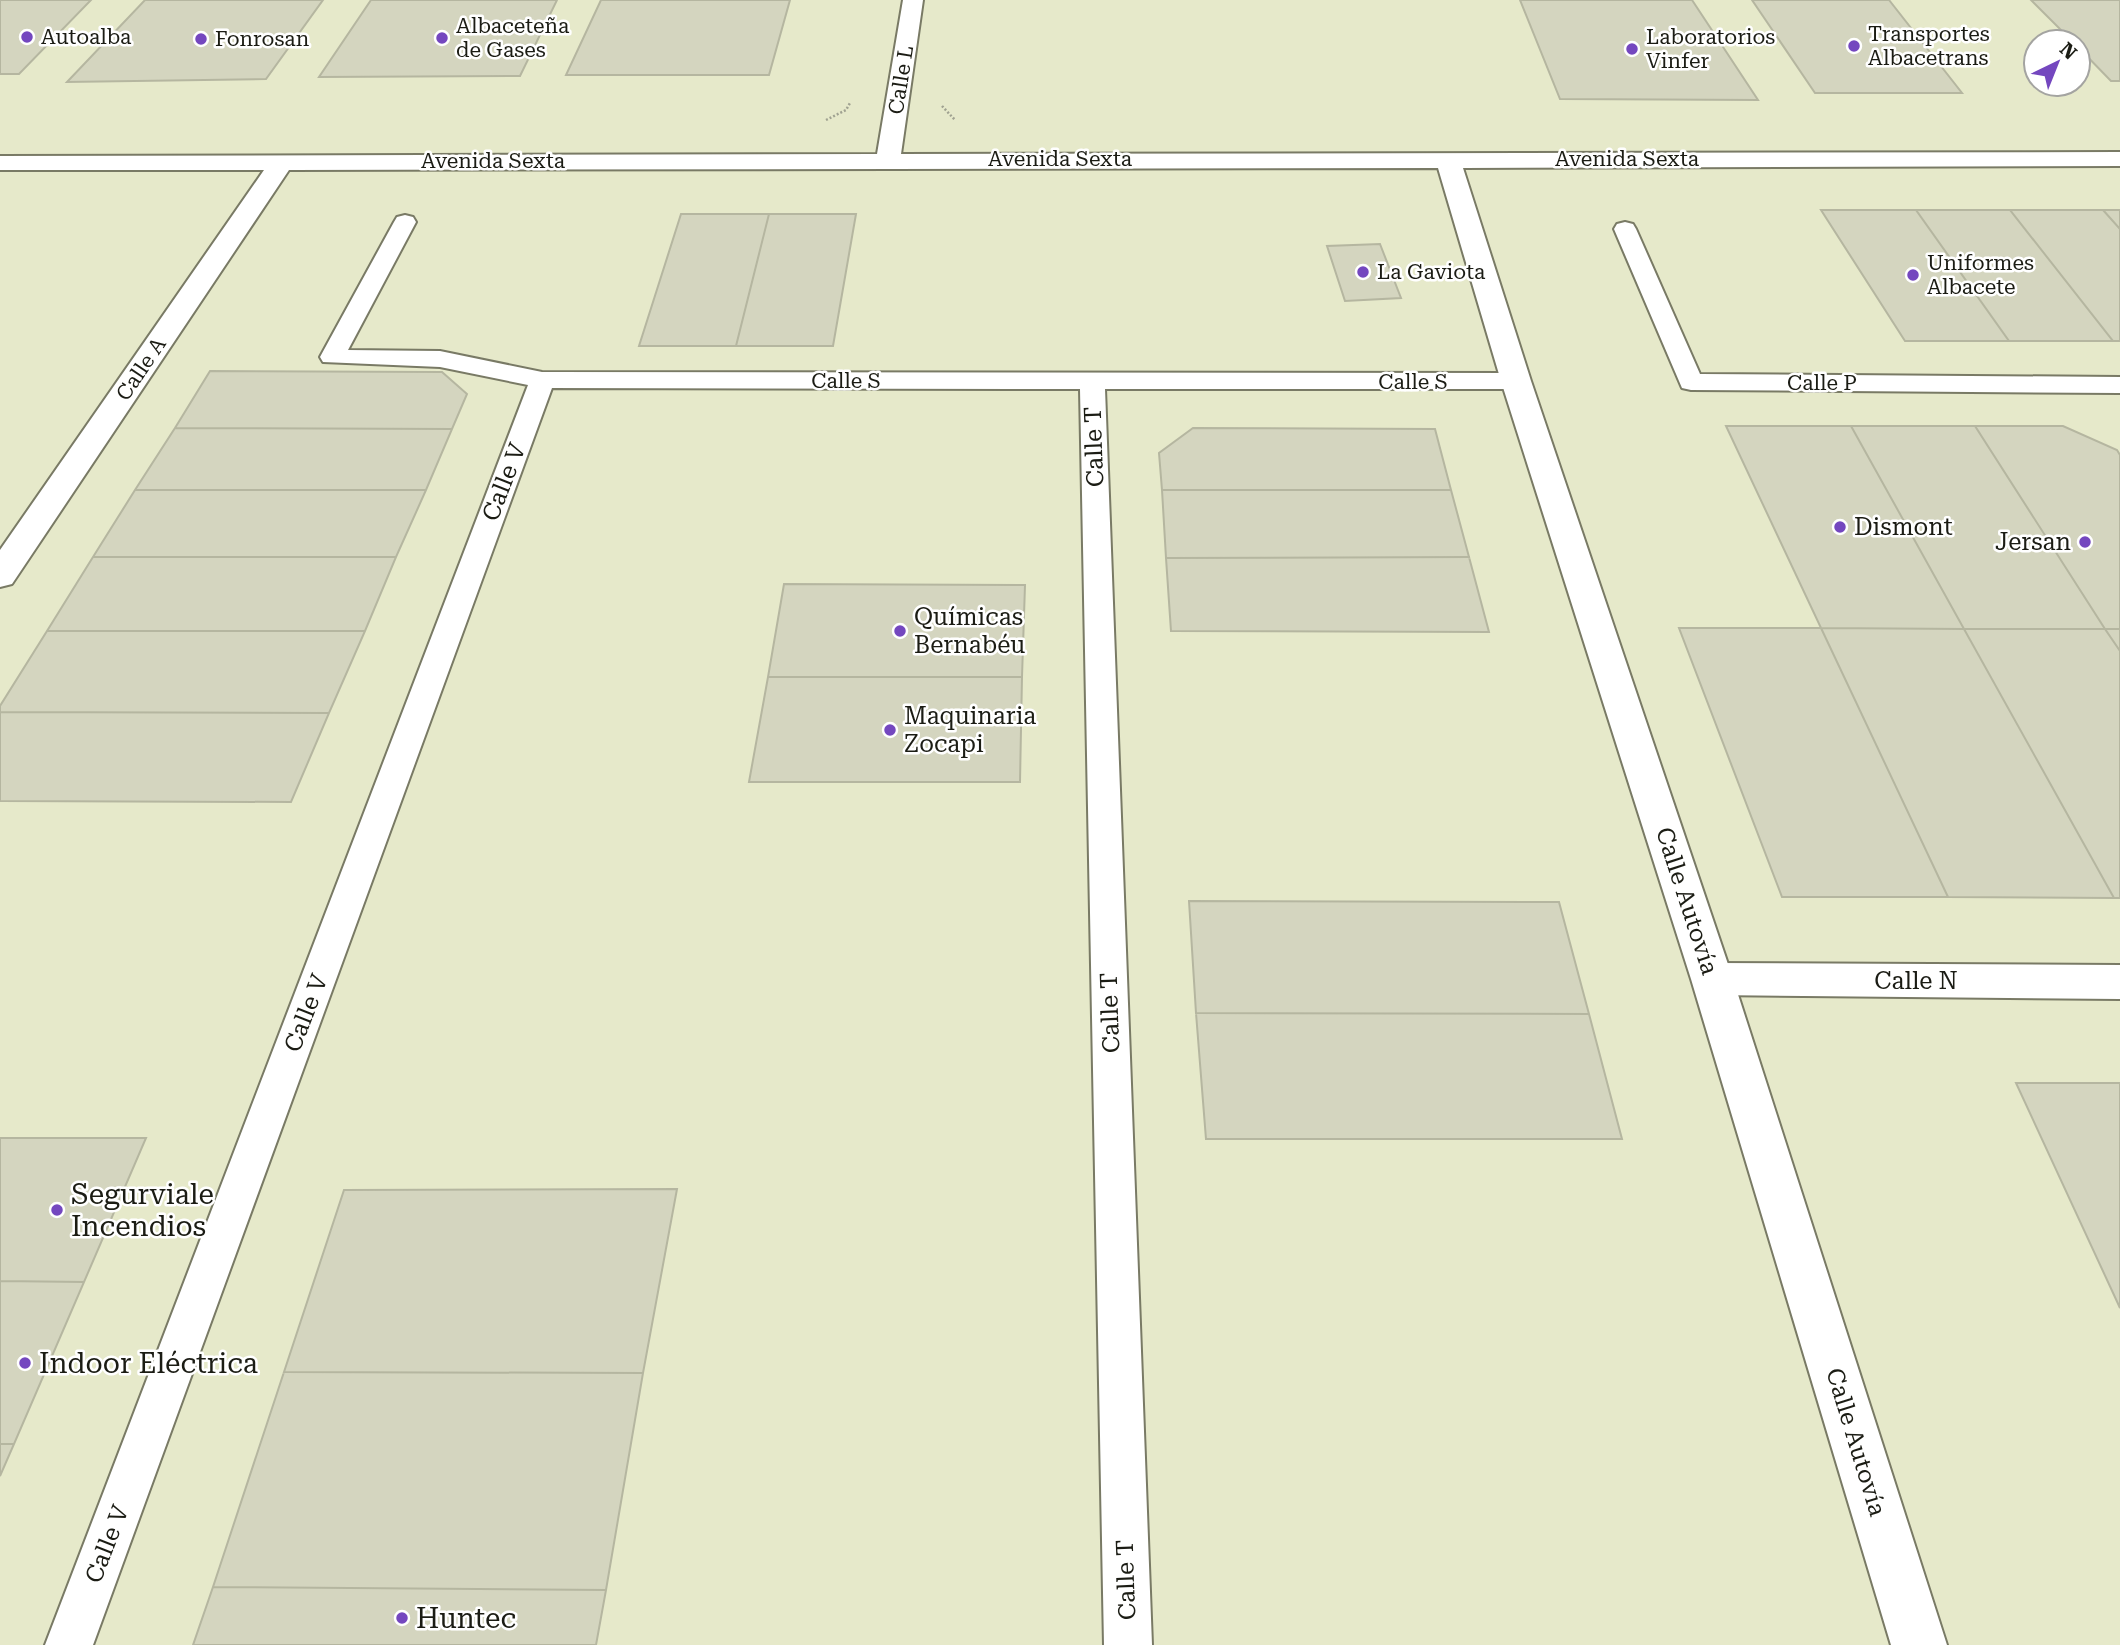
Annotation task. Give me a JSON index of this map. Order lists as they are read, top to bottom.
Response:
{
  "streets": {
    "street": [
      "Calle L",
      "Avenida Sexta",
      "Calle A",
      "Calle Autovía"
    ],
    "lane": [
      "Calle S",
      "Calle P",
      "Calle T",
      "Calle V",
      "Calle N"
    ]
  },
  "crossings": [
    ["Calle L", "Avenida Sexta"],
    ["Avenida Sexta", "Calle A"],
    ["Avenida Sexta", "Calle Autovía"],
    ["Calle S", "Calle T"],
    ["Calle S", "Calle V"],
    ["Calle S", "Calle Autovía"],
    ["Calle Autovía", "Calle N"]
  ],
  "places": [
    "Autoalba",
    "Albaceteña de Gases",
    "Fonrosan",
    "Transportes Albacetrans",
    "Laboratorios Vinfer",
    "La Gaviota",
    "Uniformes Albacete",
    "Dismont",
    "Jersan",
    "Químicas Bernabéu",
    "Maquinaria Zocapi",
    "Segurviale Incendios",
    "Indoor Eléctrica",
    "Huntec"
  ],
  "north": "top right"
}
